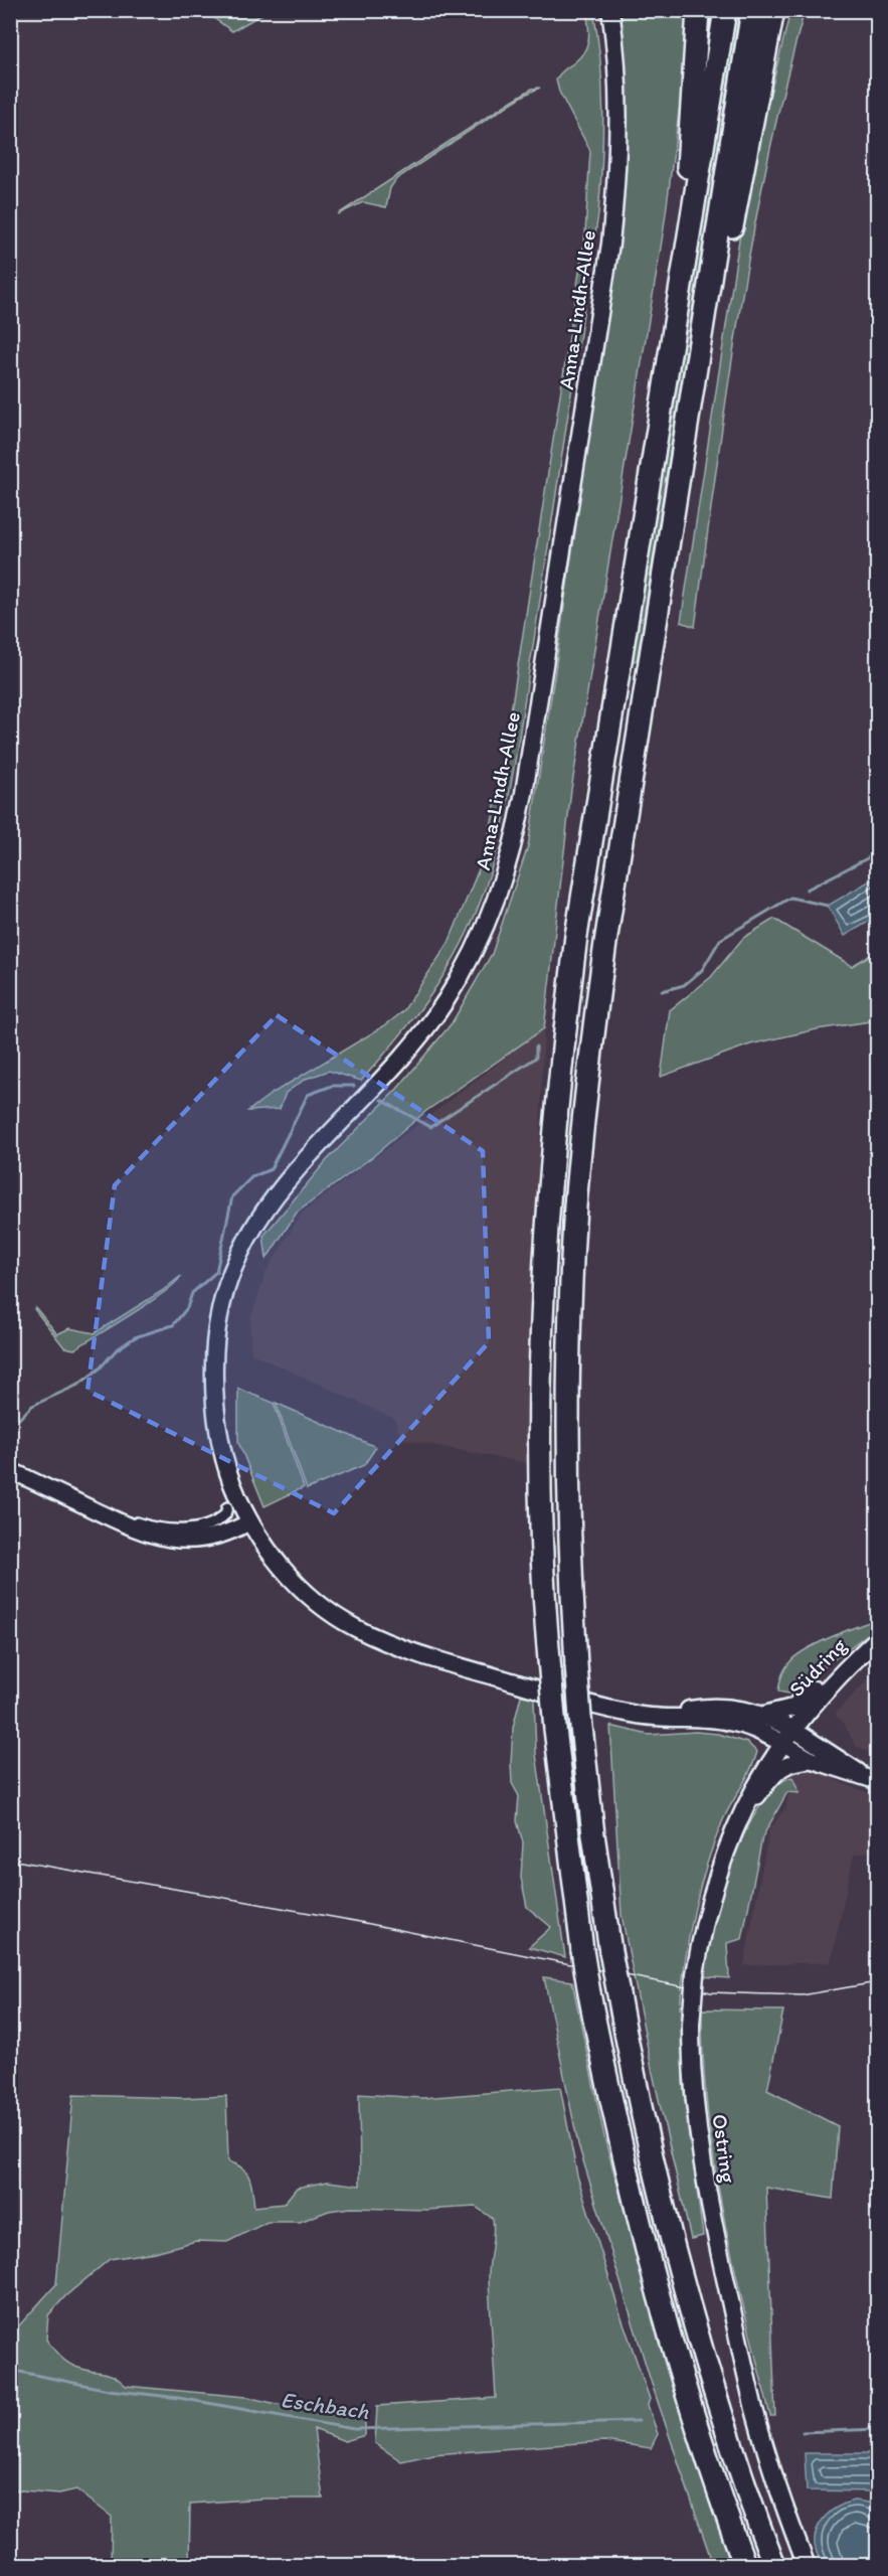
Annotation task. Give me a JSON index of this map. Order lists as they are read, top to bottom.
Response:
{
  "streets": {
    "main road": ["Anna-Lindh-Allee", "Südring", "Ostring"]
  },
  "crossings": [
    ["Südring", "Ostring"]
  ],
  "water": ["Eschbach"]
}
